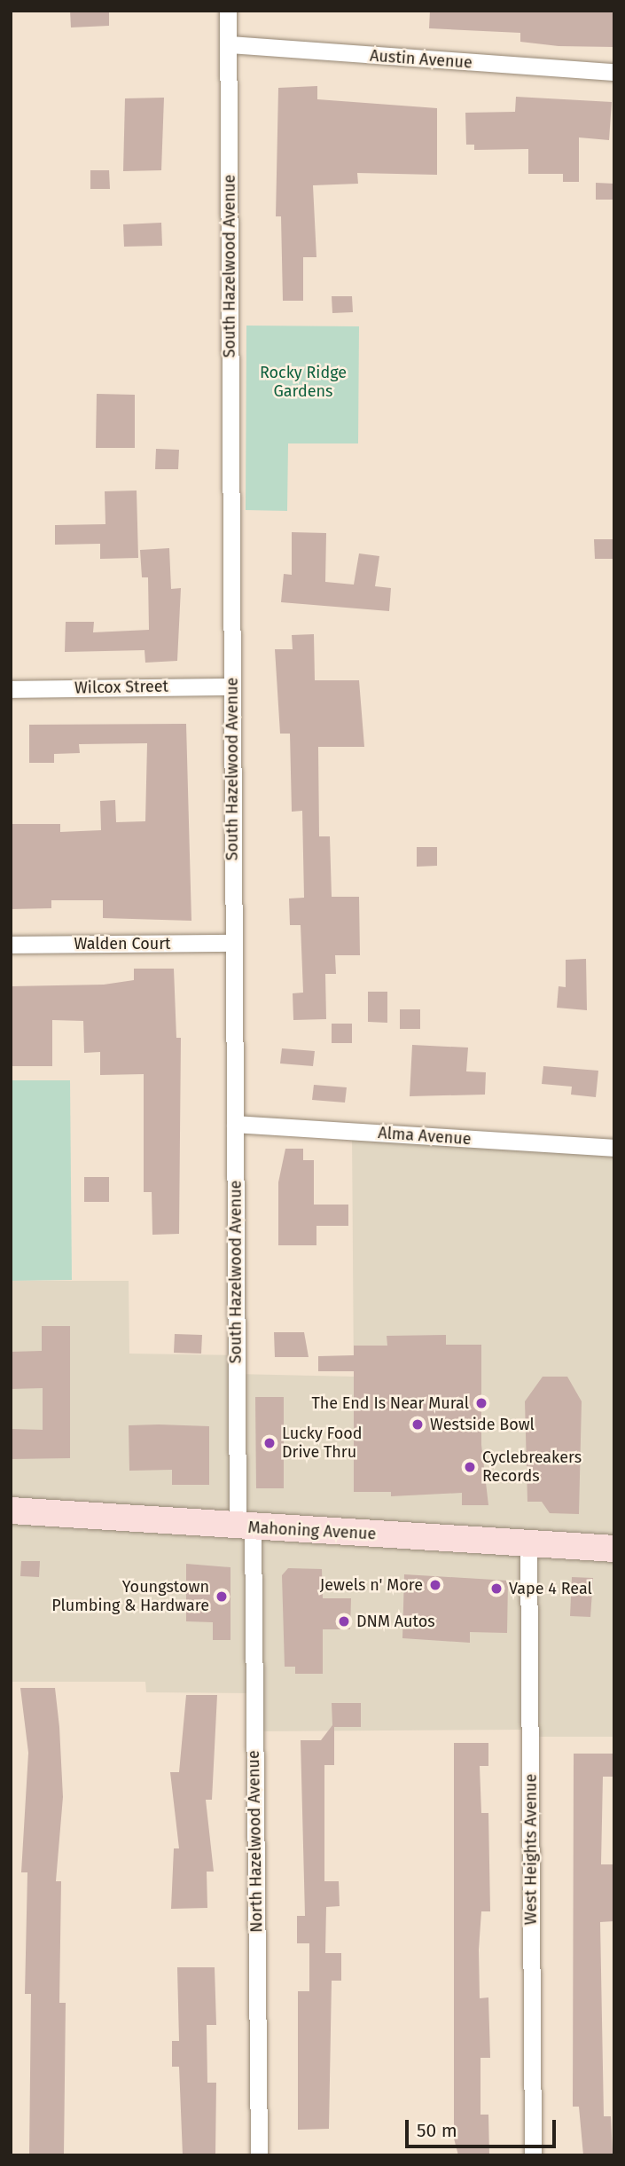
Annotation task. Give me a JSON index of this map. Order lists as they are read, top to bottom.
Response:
{
  "streets": {
    "main road": ["Mahoning Avenue"],
    "street": [
      "Austin Avenue",
      "South Hazelwood Avenue",
      "Wilcox Street",
      "Walden Court",
      "Alma Avenue",
      "North Hazelwood Avenue",
      "West Heights Avenue"
    ]
  },
  "crossings": [
    ["Austin Avenue", "South Hazelwood Avenue"],
    ["South Hazelwood Avenue", "Wilcox Street"],
    ["South Hazelwood Avenue", "Walden Court"],
    ["South Hazelwood Avenue", "Alma Avenue"],
    ["South Hazelwood Avenue", "Mahoning Avenue"],
    ["South Hazelwood Avenue", "North Hazelwood Avenue"],
    ["Mahoning Avenue", "North Hazelwood Avenue"],
    ["Mahoning Avenue", "West Heights Avenue"]
  ],
  "parks": ["Rocky Ridge Gardens"],
  "places": [
    "The End Is Near Mural",
    "Westside Bowl",
    "Lucky Food Drive Thru",
    "Cyclebreakers Records",
    "Jewels n' More",
    "Vape 4 Real",
    "Youngstown Plumbing & Hardware",
    "DNM Autos"
  ],
  "scale_bar": "50 m"
}
